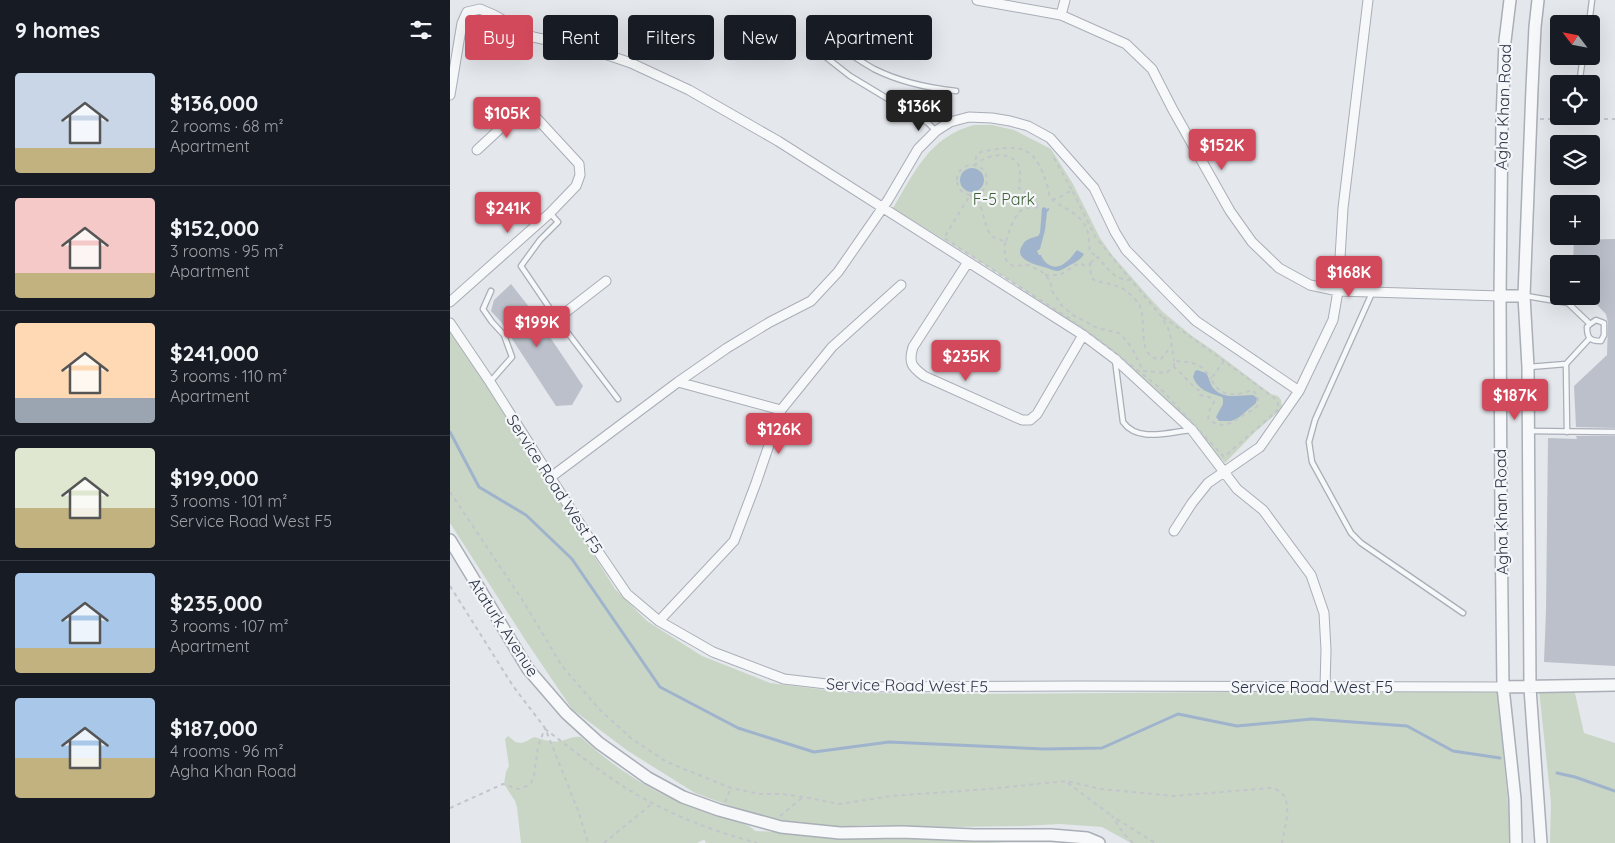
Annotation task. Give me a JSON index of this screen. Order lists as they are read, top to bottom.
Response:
{
  "streets": {
    "street": ["Agha Khan Road", "Service Road West F5", "Ataturk Avenue"]
  },
  "crossings": [
    ["Agha Khan Road", "Service Road West F5"]
  ],
  "parks": ["F-5 Park"],
  "north": "top left",
  "page": {
    "heading": "9 homes",
    "map_buttons": ["+", "−"],
    "chip": [
      "Buy",
      "Rent",
      "Filters",
      "New",
      "Apartment"
    ],
    "list": [
      {
        "name": "$136,000",
        "note": "2 rooms · 68 m² · Apartment"
      },
      {
        "name": "$152,000",
        "note": "3 rooms · 95 m² · Apartment"
      },
      {
        "name": "$241,000",
        "note": "3 rooms · 110 m² · Apartment"
      },
      {
        "name": "$199,000",
        "note": "3 rooms · 101 m² · Service Road West F5"
      },
      {
        "name": "$235,000",
        "note": "3 rooms · 107 m² · Apartment"
      },
      {
        "name": "$187,000",
        "note": "4 rooms · 96 m² · Agha Khan Road"
      }
    ],
    "price": [
      "$136K",
      "$105K",
      "$152K",
      "$241K",
      "$168K",
      "$199K",
      "$235K",
      "$187K",
      "$126K"
    ]
  }
}
